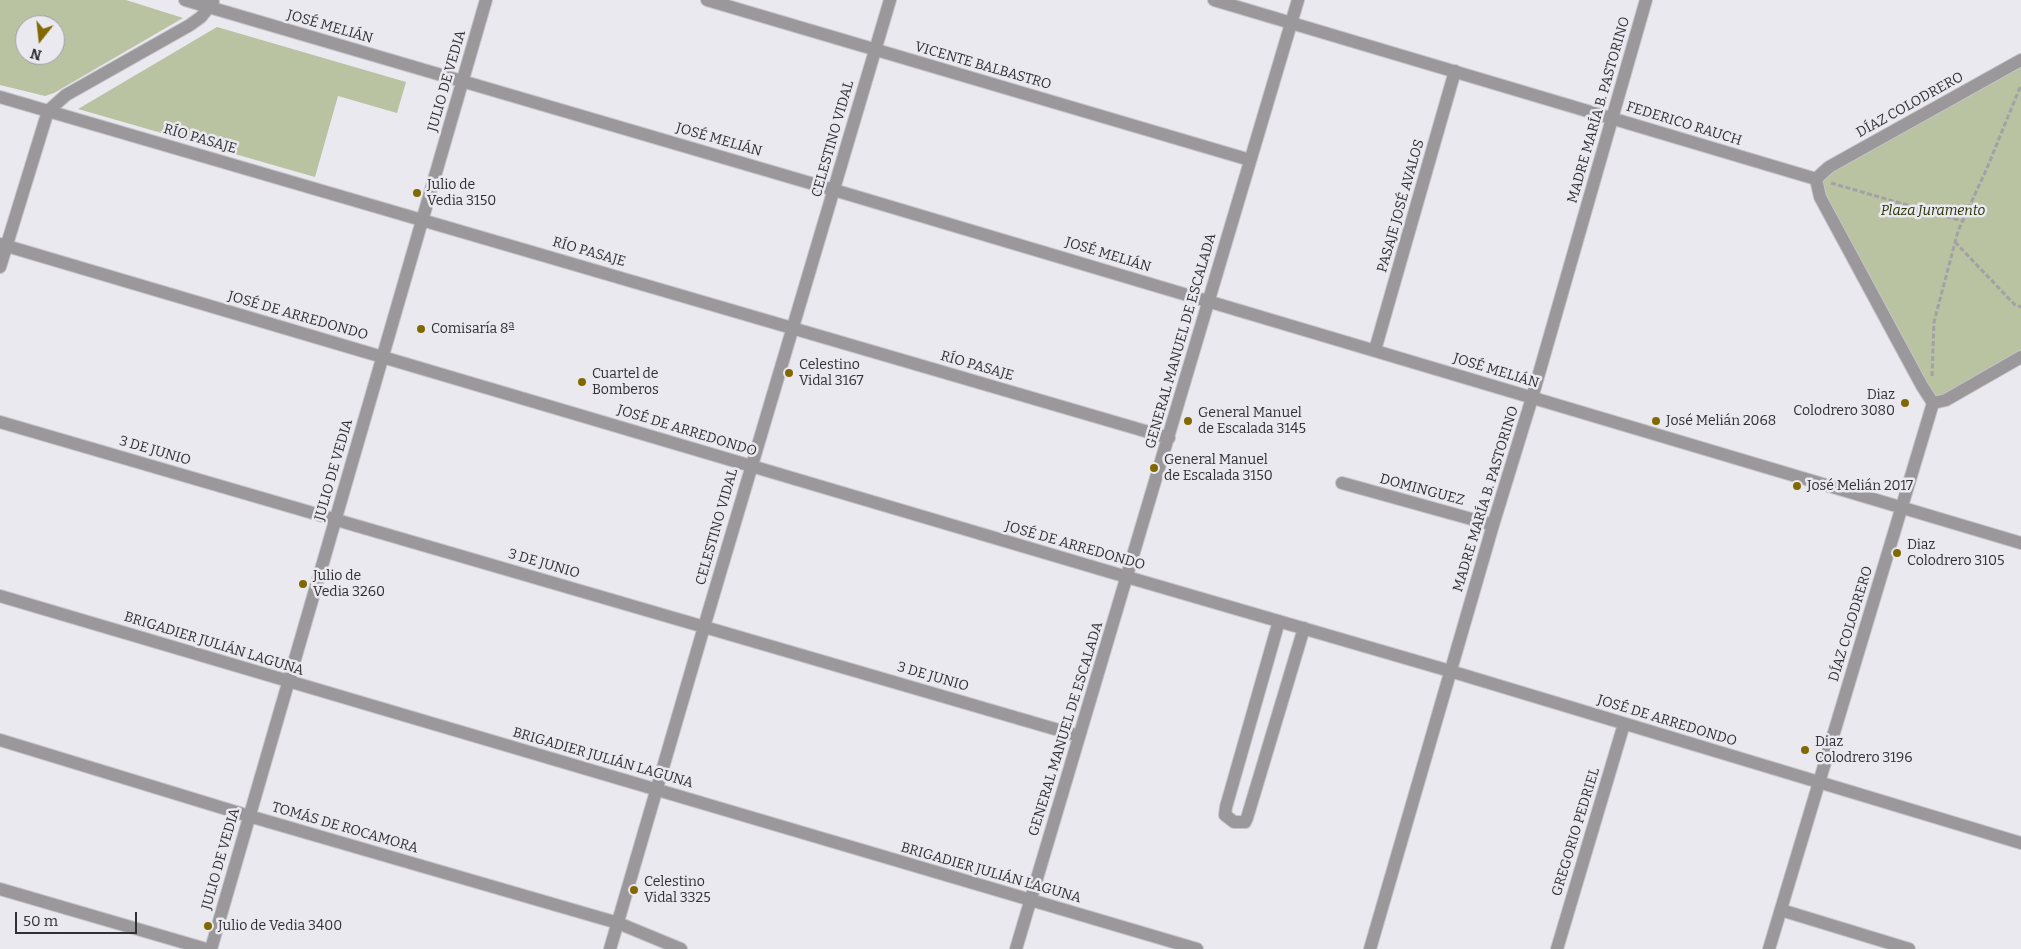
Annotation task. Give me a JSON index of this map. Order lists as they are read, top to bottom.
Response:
{
  "streets": {
    "street": [
      "JOSÉ MELIÁN",
      "VICENTE BALBASTRO",
      "JULIO DE VEDIA",
      "DÍAZ COLODRERO",
      "MADRE MARÍA B. PASTORINO",
      "FEDERICO RAUCH",
      "RÍO PASAJE",
      "CELESTINO VIDAL",
      "PASAJE JOSÉ AVALOS",
      "JOSÉ DE ARREDONDO",
      "GENERAL MANUEL DE ESCALADA",
      "3 DE JUNIO",
      "DOMINGUEZ",
      "BRIGADIER JULIÁN LAGUNA",
      "TOMÁS DE ROCAMORA",
      "GREGORIO PEDRIEL"
    ]
  },
  "crossings": [
    ["JOSÉ MELIÁN", "JULIO DE VEDIA"],
    ["JOSÉ MELIÁN", "DÍAZ COLODRERO"],
    ["JOSÉ MELIÁN", "MADRE MARÍA B. PASTORINO"],
    ["JOSÉ MELIÁN", "CELESTINO VIDAL"],
    ["JOSÉ MELIÁN", "PASAJE JOSÉ AVALOS"],
    ["JOSÉ MELIÁN", "GENERAL MANUEL DE ESCALADA"],
    ["VICENTE BALBASTRO", "CELESTINO VIDAL"],
    ["VICENTE BALBASTRO", "GENERAL MANUEL DE ESCALADA"],
    ["JULIO DE VEDIA", "RÍO PASAJE"],
    ["JULIO DE VEDIA", "JOSÉ DE ARREDONDO"],
    ["JULIO DE VEDIA", "3 DE JUNIO"],
    ["JULIO DE VEDIA", "BRIGADIER JULIÁN LAGUNA"],
    ["JULIO DE VEDIA", "TOMÁS DE ROCAMORA"],
    ["DÍAZ COLODRERO", "FEDERICO RAUCH"],
    ["DÍAZ COLODRERO", "JOSÉ DE ARREDONDO"],
    ["MADRE MARÍA B. PASTORINO", "FEDERICO RAUCH"],
    ["MADRE MARÍA B. PASTORINO", "JOSÉ DE ARREDONDO"],
    ["MADRE MARÍA B. PASTORINO", "DOMINGUEZ"],
    ["FEDERICO RAUCH", "PASAJE JOSÉ AVALOS"],
    ["FEDERICO RAUCH", "GENERAL MANUEL DE ESCALADA"],
    ["RÍO PASAJE", "CELESTINO VIDAL"],
    ["RÍO PASAJE", "GENERAL MANUEL DE ESCALADA"],
    ["CELESTINO VIDAL", "JOSÉ DE ARREDONDO"],
    ["CELESTINO VIDAL", "3 DE JUNIO"],
    ["CELESTINO VIDAL", "BRIGADIER JULIÁN LAGUNA"],
    ["CELESTINO VIDAL", "TOMÁS DE ROCAMORA"],
    ["JOSÉ DE ARREDONDO", "GENERAL MANUEL DE ESCALADA"],
    ["JOSÉ DE ARREDONDO", "GREGORIO PEDRIEL"],
    ["GENERAL MANUEL DE ESCALADA", "3 DE JUNIO"],
    ["GENERAL MANUEL DE ESCALADA", "BRIGADIER JULIÁN LAGUNA"]
  ],
  "parks": ["Plaza Juramento"],
  "places": [
    "Julio de Vedia 3150",
    "Comisaría 8ª",
    "Celestino Vidal 3167",
    "Cuartel de Bomberos",
    "Diaz Colodrero 3080",
    "General Manuel de Escalada 3145",
    "José Melián 2068",
    "General Manuel de Escalada 3150",
    "José Melián 2017",
    "Diaz Colodrero 3105",
    "Julio de Vedia 3260",
    "Diaz Colodrero 3196",
    "Celestino Vidal 3325",
    "Julio de Vedia 3400"
  ],
  "scale_bar": "50 m",
  "north": "bottom"
}
